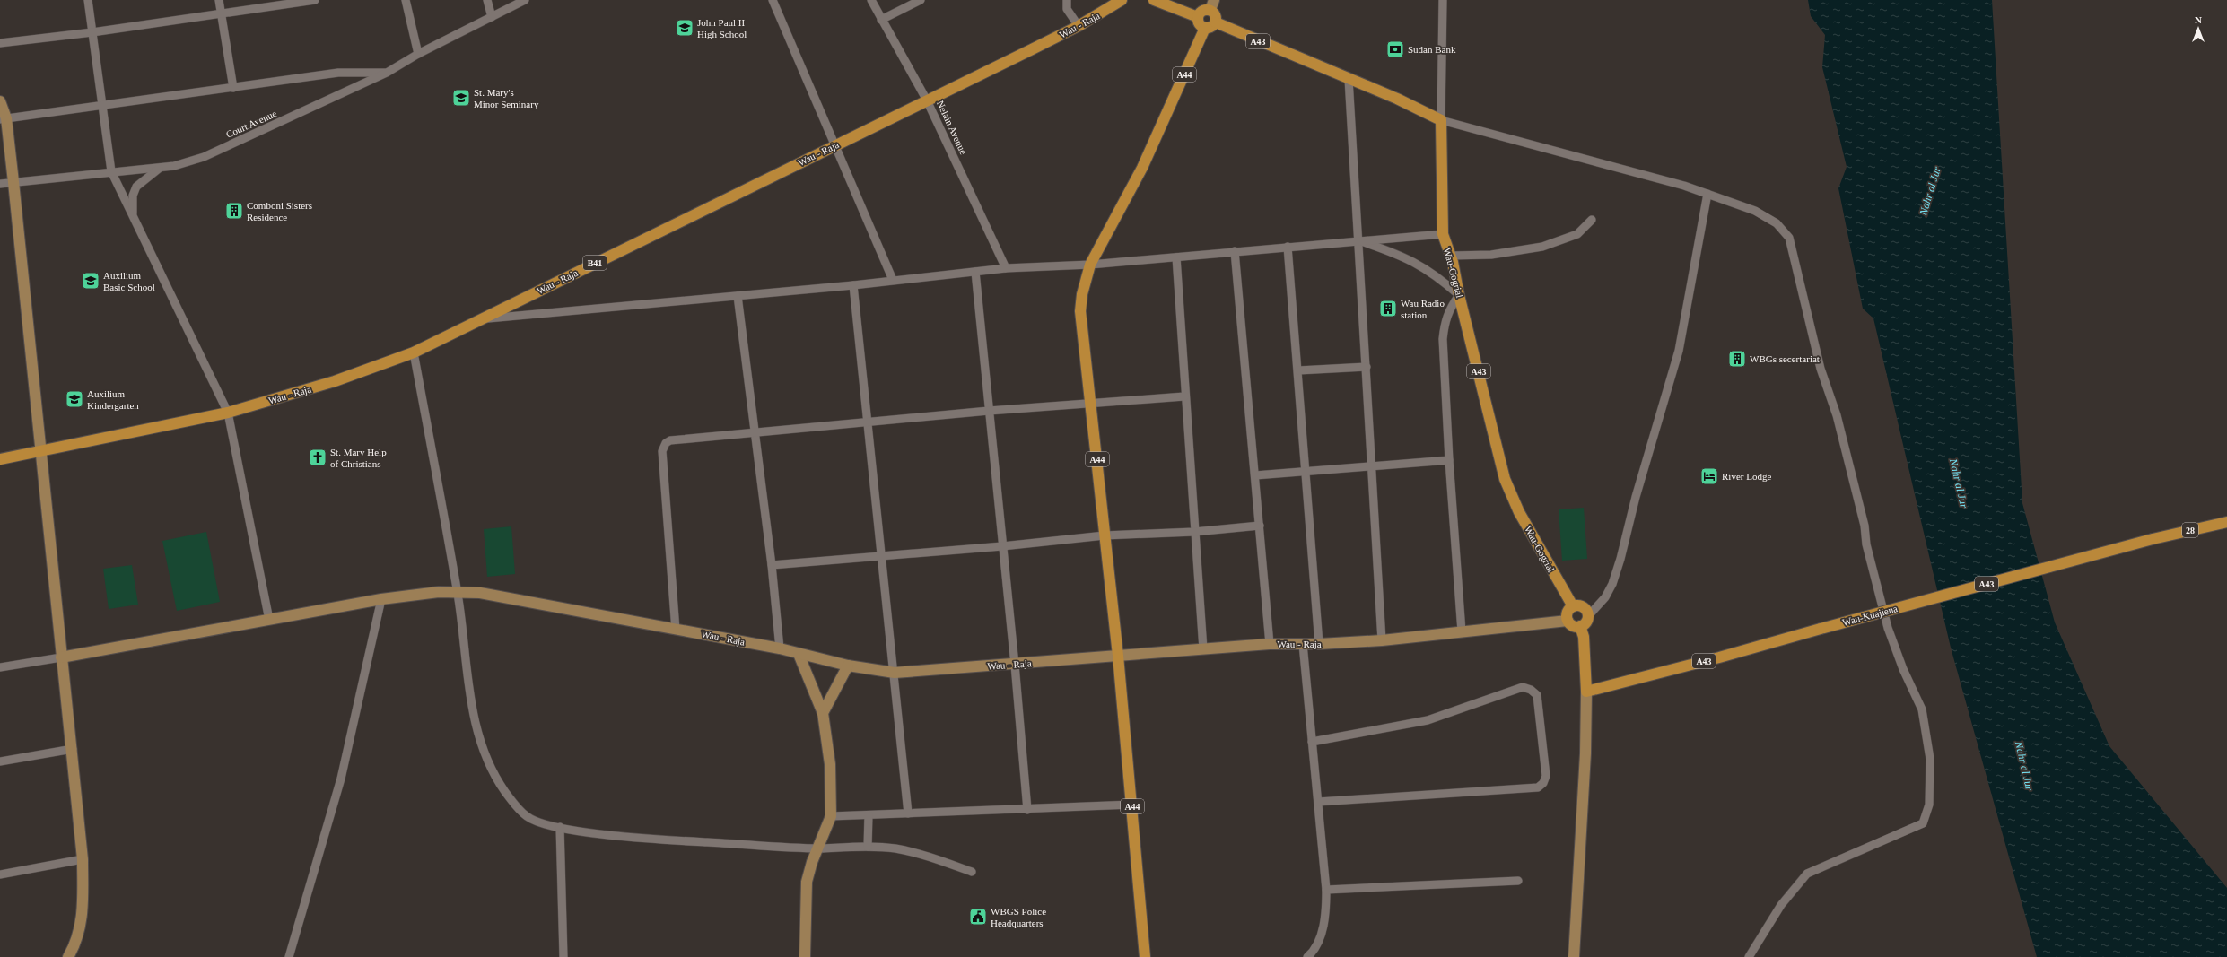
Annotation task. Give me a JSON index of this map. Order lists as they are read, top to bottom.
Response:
{
  "streets": {
    "main road": [
      "Wau - Raja",
      "A43",
      "A44",
      "B41",
      "Wau-Gogrial",
      "28",
      "Wau-Kuajiena"
    ],
    "street": ["Court Avenue", "Nelain Avenue"]
  },
  "crossings": [
    ["Wau - Raja", "A44"],
    ["Wau - Raja", "Nelain Avenue"],
    ["Wau - Raja", "Wau-Gogrial"],
    ["A43", "A44"],
    ["A43", "Wau-Gogrial"],
    ["28", "Wau-Kuajiena"]
  ],
  "water": ["Nahr al Jur"],
  "places": {
    "school or university": [
      "John Paul II High School",
      "St. Mary's Minor Seminary",
      "Auxilium Basic School",
      "Auxilium Kindergarten"
    ],
    "bank": ["Sudan Bank"],
    "building": ["Comboni Sisters Residence", "Wau Radio station", "WBGs secertariat"],
    "church": ["St. Mary Help of Christians"],
    "hotel": ["River Lodge"],
    "public building": ["WBGS Police Headquarters"]
  },
  "north": "top"
}
